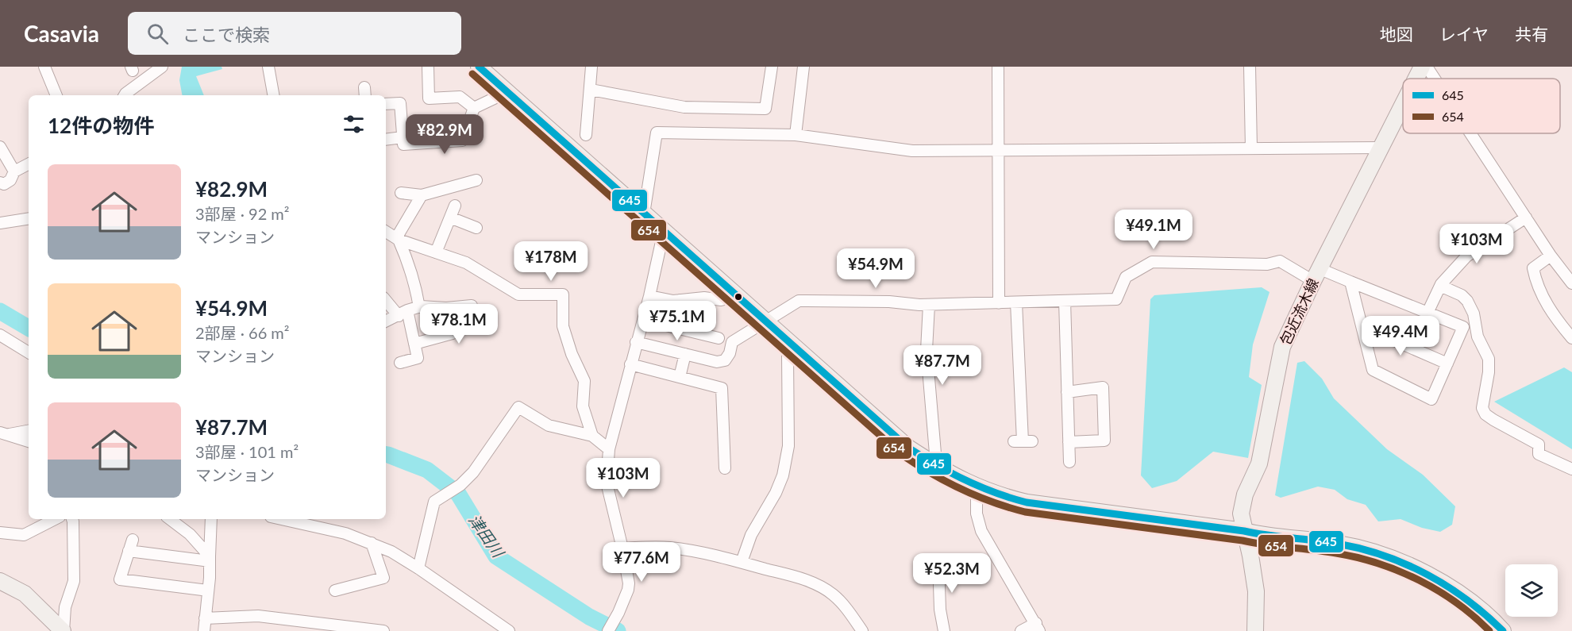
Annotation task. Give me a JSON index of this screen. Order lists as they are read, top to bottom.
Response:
{
  "streets": {
    "street": ["包近流木線"]
  },
  "water": ["津田川"],
  "lines": ["transit line 645", "transit line 654"],
  "legend": ["645", "654"],
  "page": {
    "header": "Casavia",
    "search": "ここで検索",
    "nav": ["地図", "レイヤ", "共有"],
    "heading": "12件の物件",
    "price": [
      "¥82.9M",
      "¥49.1M",
      "¥103M",
      "¥178M",
      "¥54.9M",
      "¥75.1M",
      "¥78.1M",
      "¥49.4M",
      "¥87.7M",
      "¥103M",
      "¥77.6M",
      "¥52.3M"
    ],
    "list": [
      {
        "name": "¥82.9M",
        "note": "3部屋 · 92 m² · マンション"
      },
      {
        "name": "¥54.9M",
        "note": "2部屋 · 66 m² · マンション"
      },
      {
        "name": "¥87.7M",
        "note": "3部屋 · 101 m² · マンション"
      }
    ]
  }
}
